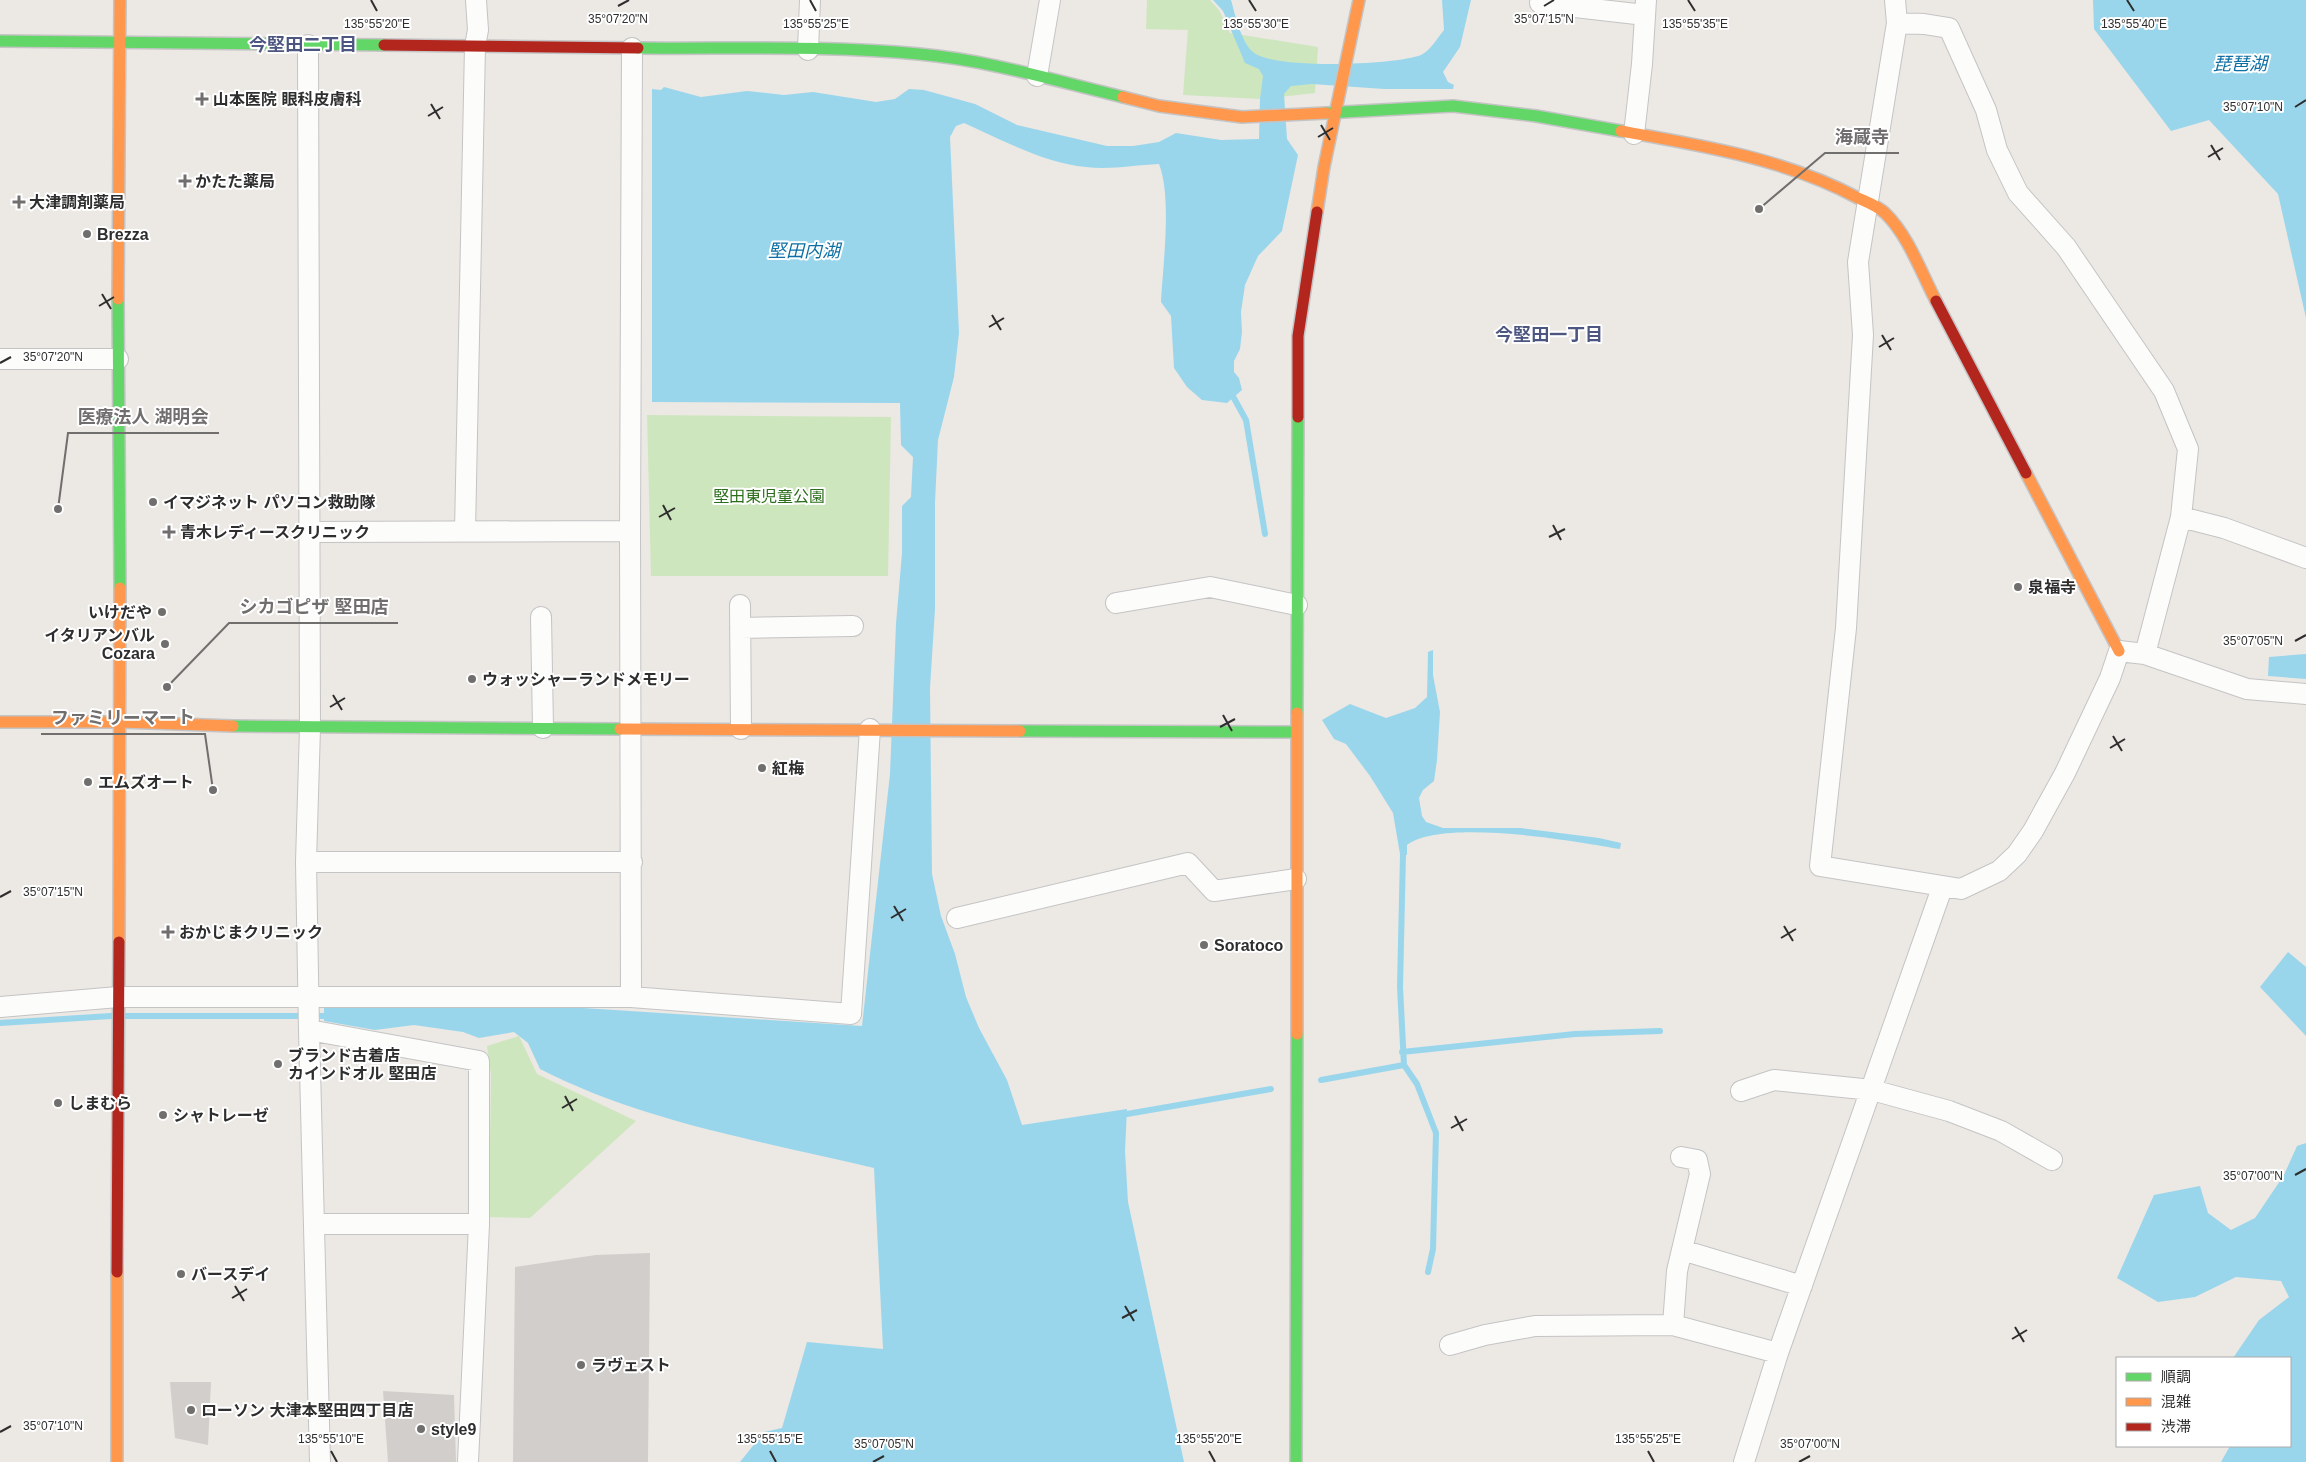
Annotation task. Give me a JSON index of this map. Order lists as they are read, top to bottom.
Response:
{
  "districts": ["今堅田二丁目", "今堅田一丁目"],
  "water": ["琵琶湖", "堅田内湖"],
  "parks": ["堅田東児童公園"],
  "places": {
    "health": [
      "山本医院 眼科皮膚科",
      "かたた薬局",
      "大津調剤薬局",
      "青木レディースクリニック",
      "おかじまクリニック"
    ],
    "other": [
      "海蔵寺",
      "Brezza",
      "イマジネット パソコン救助隊",
      "医療法人 湖明会",
      "泉福寺",
      "いけだや",
      "イタリアンバル Cozara",
      "ウォッシャーランドメモリー",
      "シカゴピザ 堅田店",
      "紅梅",
      "エムズオート",
      "ファミリーマート",
      "Soratoco",
      "ブランド古着店 カインドオル 堅田店",
      "しまむら",
      "シャトレーゼ",
      "バースデイ",
      "ラヴェスト",
      "ローソン 大津本堅田四丁目店",
      "style9"
    ]
  },
  "legend": ["順調", "混雑", "渋滞"],
  "coordinates": [
    "35°07'20\"N",
    "35°07'15\"N",
    "135°55'20\"E",
    "135°55'25\"E",
    "135°55'30\"E",
    "135°55'35\"E",
    "135°55'40\"E",
    "35°07'10\"N",
    "35°07'05\"N",
    "35°07'00\"N",
    "135°55'10\"E",
    "135°55'15\"E"
  ]
}
